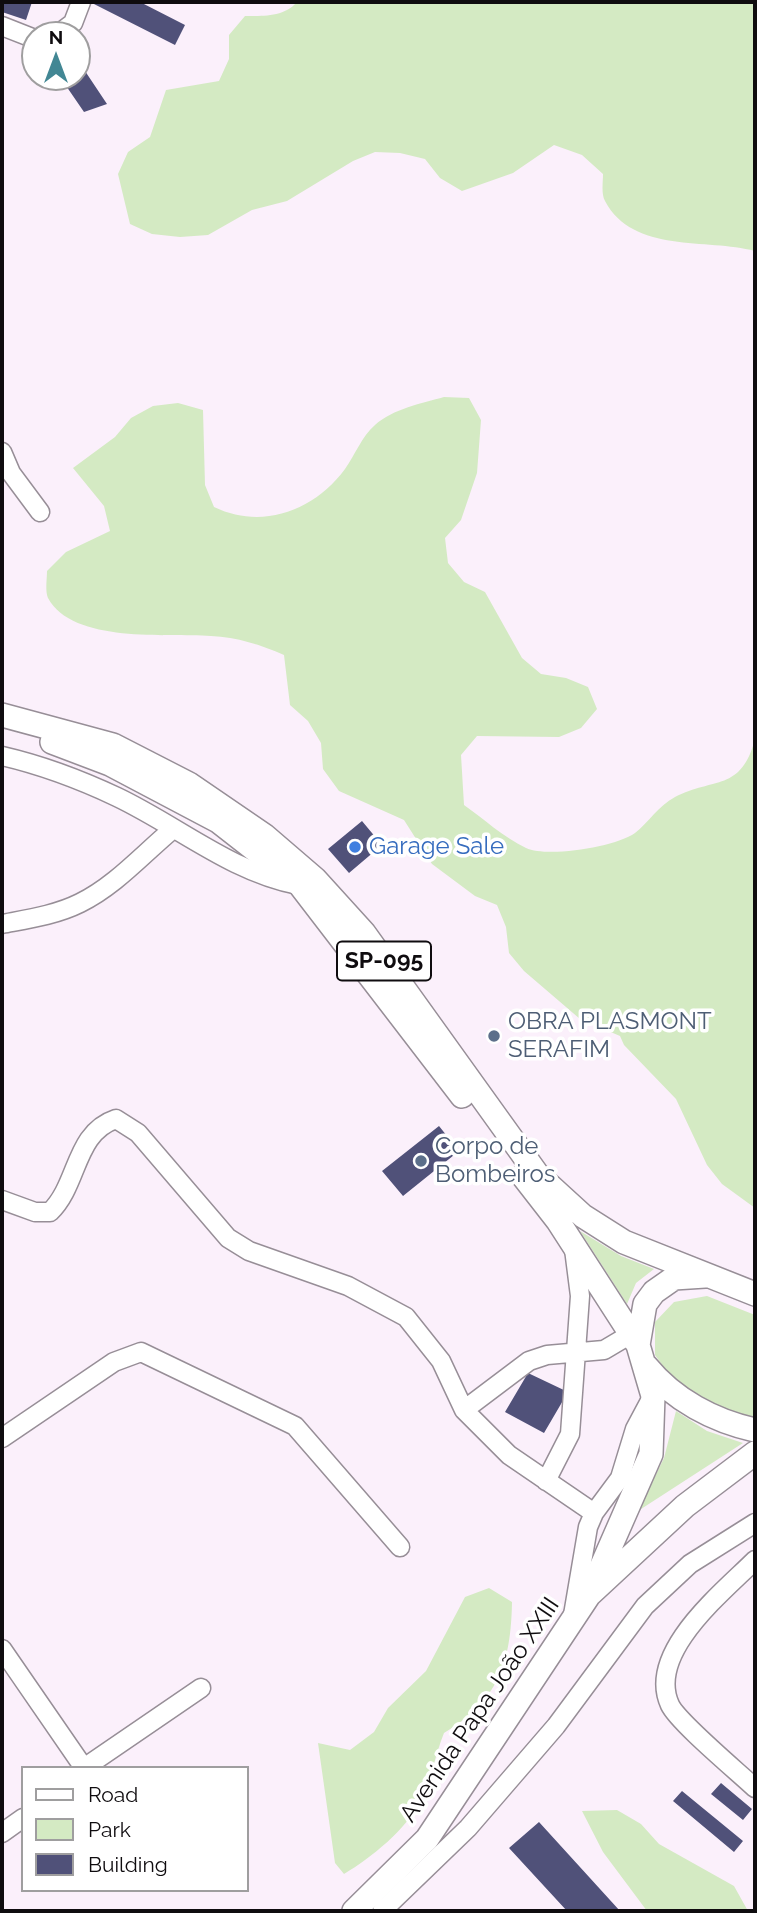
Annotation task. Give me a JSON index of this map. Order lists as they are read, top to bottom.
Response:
{
  "streets": {
    "main road": ["SP-095", "Avenida Papa João XXIII"]
  },
  "crossings": [
    ["SP-095", "Avenida Papa João XXIII"]
  ],
  "places": ["Garage Sale", "OBRA PLASMONT SERAFIM", "Corpo de Bombeiros"],
  "legend": ["Road", "Park", "Building"],
  "north": "top"
}
